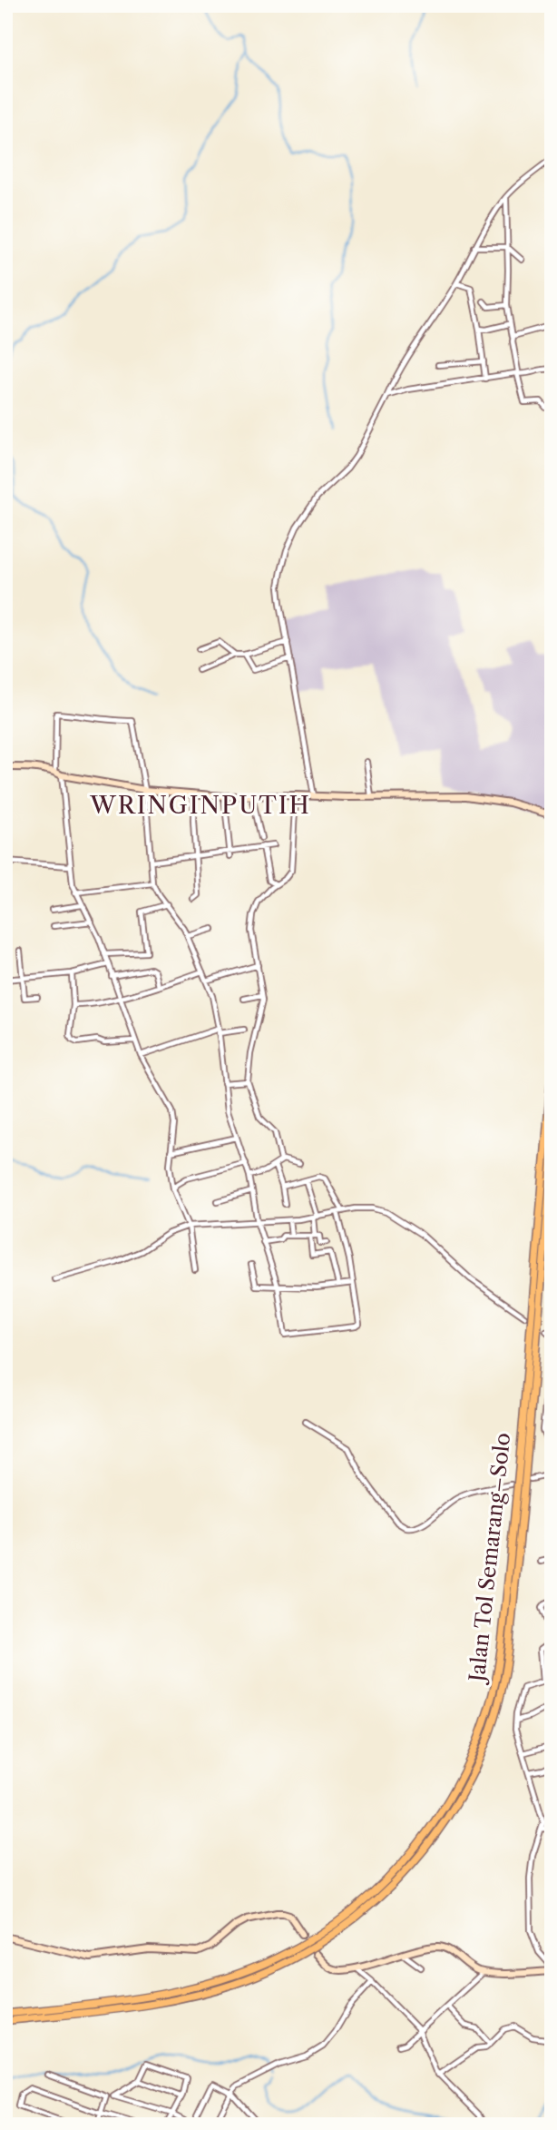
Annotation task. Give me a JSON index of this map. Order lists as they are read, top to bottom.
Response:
{
  "streets": {
    "highway": ["Jalan Tol Semarang–Solo"]
  },
  "districts": ["WRINGINPUTIH"]
}
